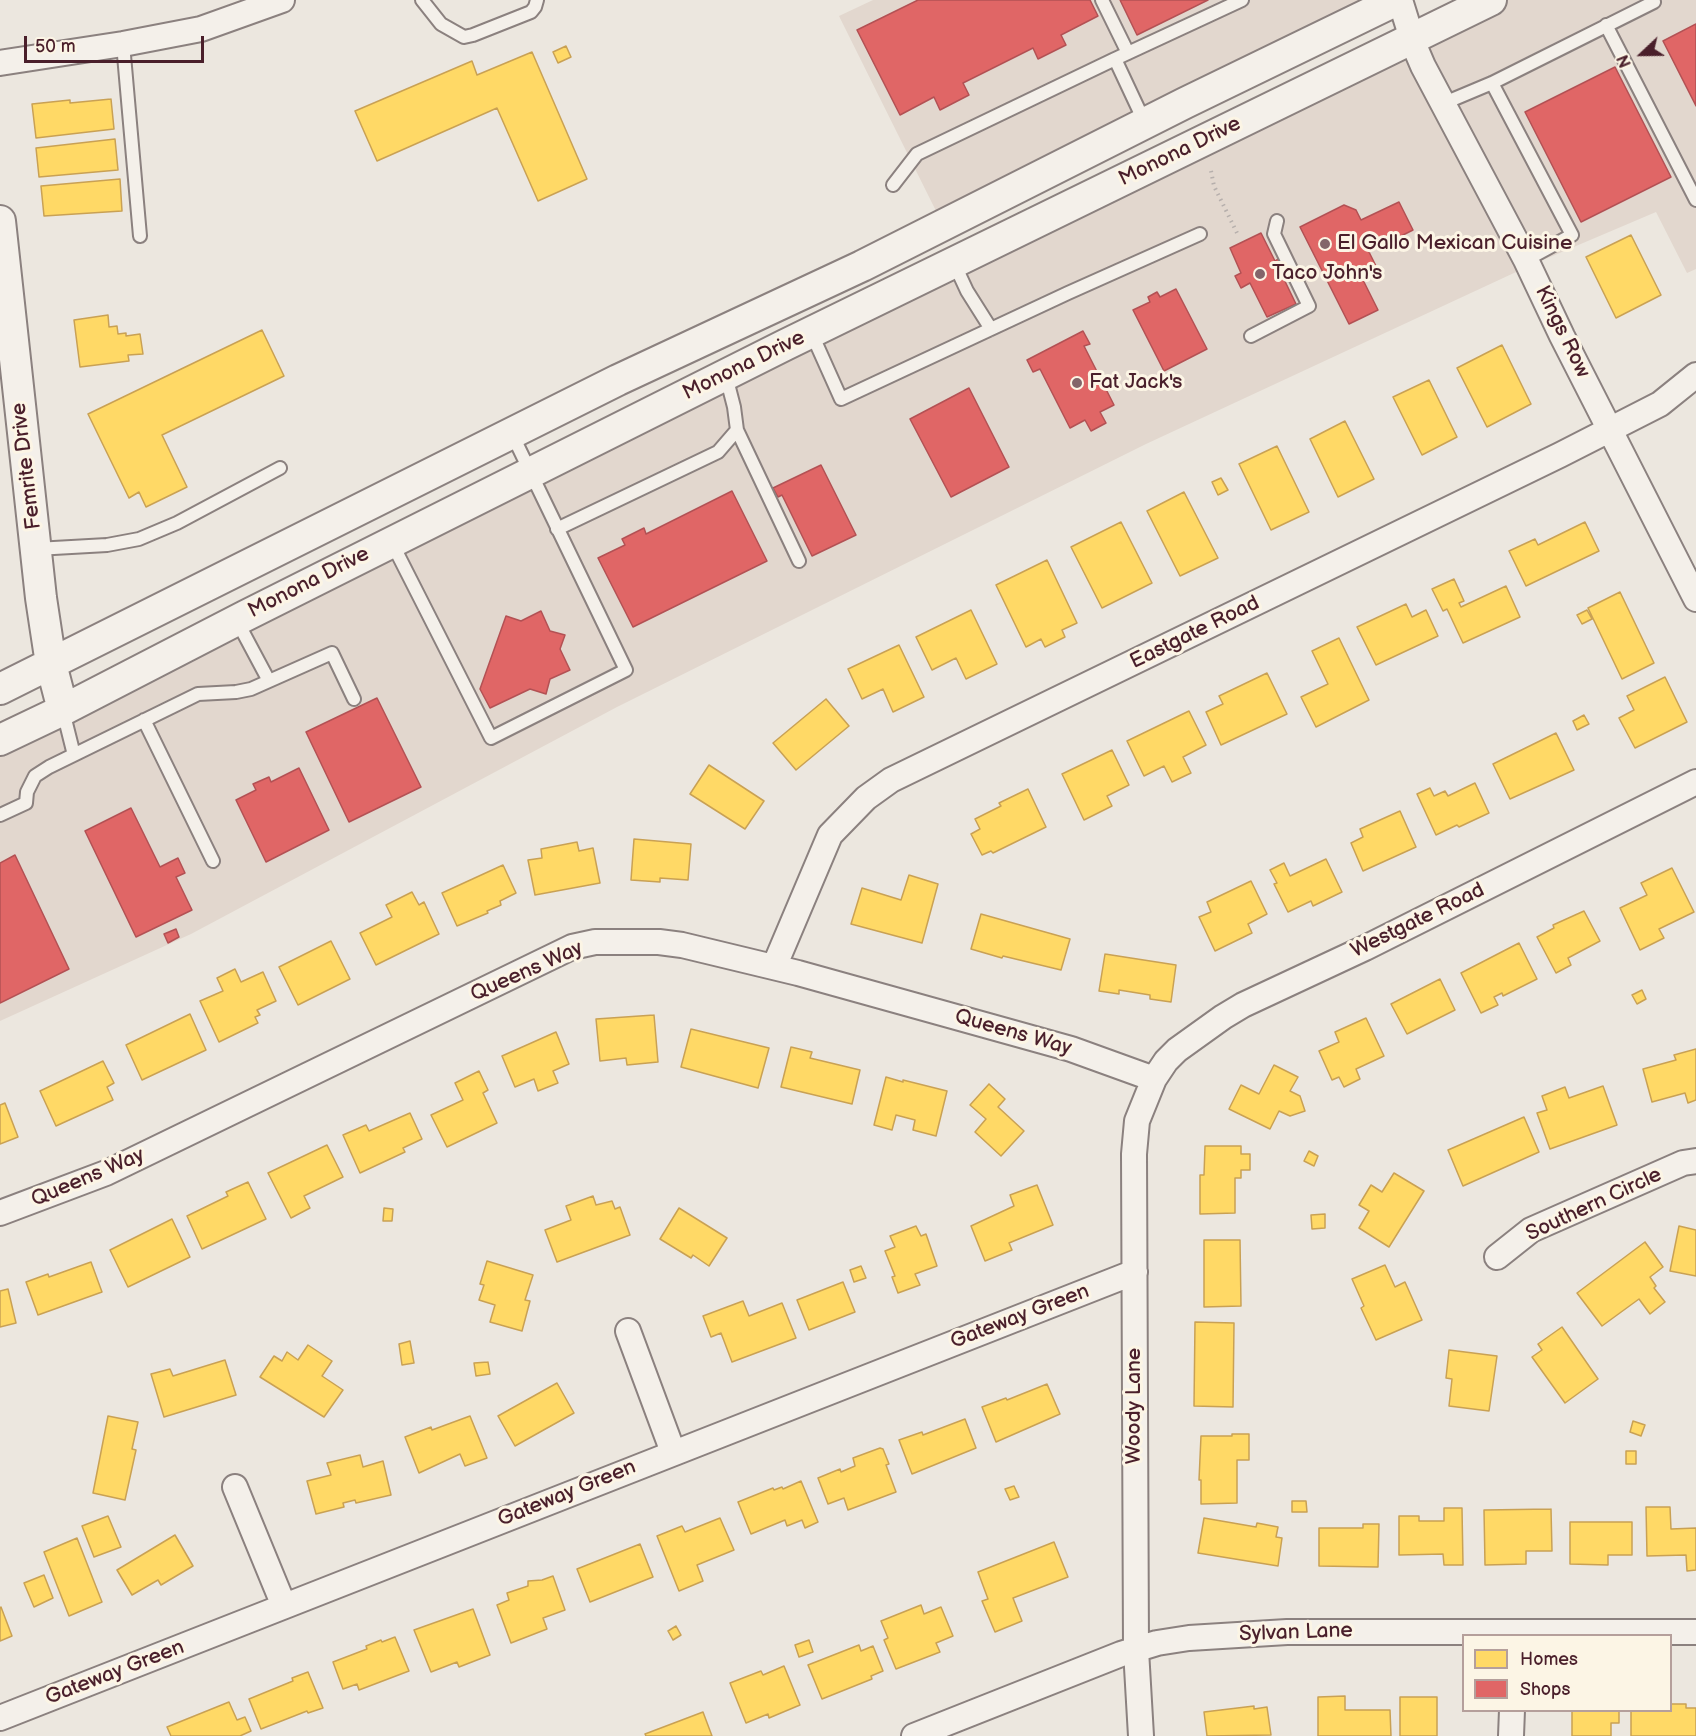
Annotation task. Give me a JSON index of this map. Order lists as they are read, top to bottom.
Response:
{
  "streets": {
    "street": [
      "Monona Drive",
      "Kings Row",
      "Femrite Drive",
      "Eastgate Road",
      "Westgate Road",
      "Queens Way",
      "Southern Circle",
      "Gateway Green",
      "Woody Lane",
      "Sylvan Lane"
    ]
  },
  "crossings": [
    ["Monona Drive", "Kings Row"],
    ["Monona Drive", "Femrite Drive"],
    ["Kings Row", "Eastgate Road"],
    ["Eastgate Road", "Queens Way"],
    ["Westgate Road", "Queens Way"],
    ["Westgate Road", "Woody Lane"],
    ["Queens Way", "Woody Lane"],
    ["Gateway Green", "Woody Lane"],
    ["Woody Lane", "Sylvan Lane"]
  ],
  "places": ["El Gallo Mexican Cuisine", "Taco John's", "Fat Jack's"],
  "legend": ["Homes", "Shops"],
  "scale_bar": "50 m",
  "north": "left"
}
